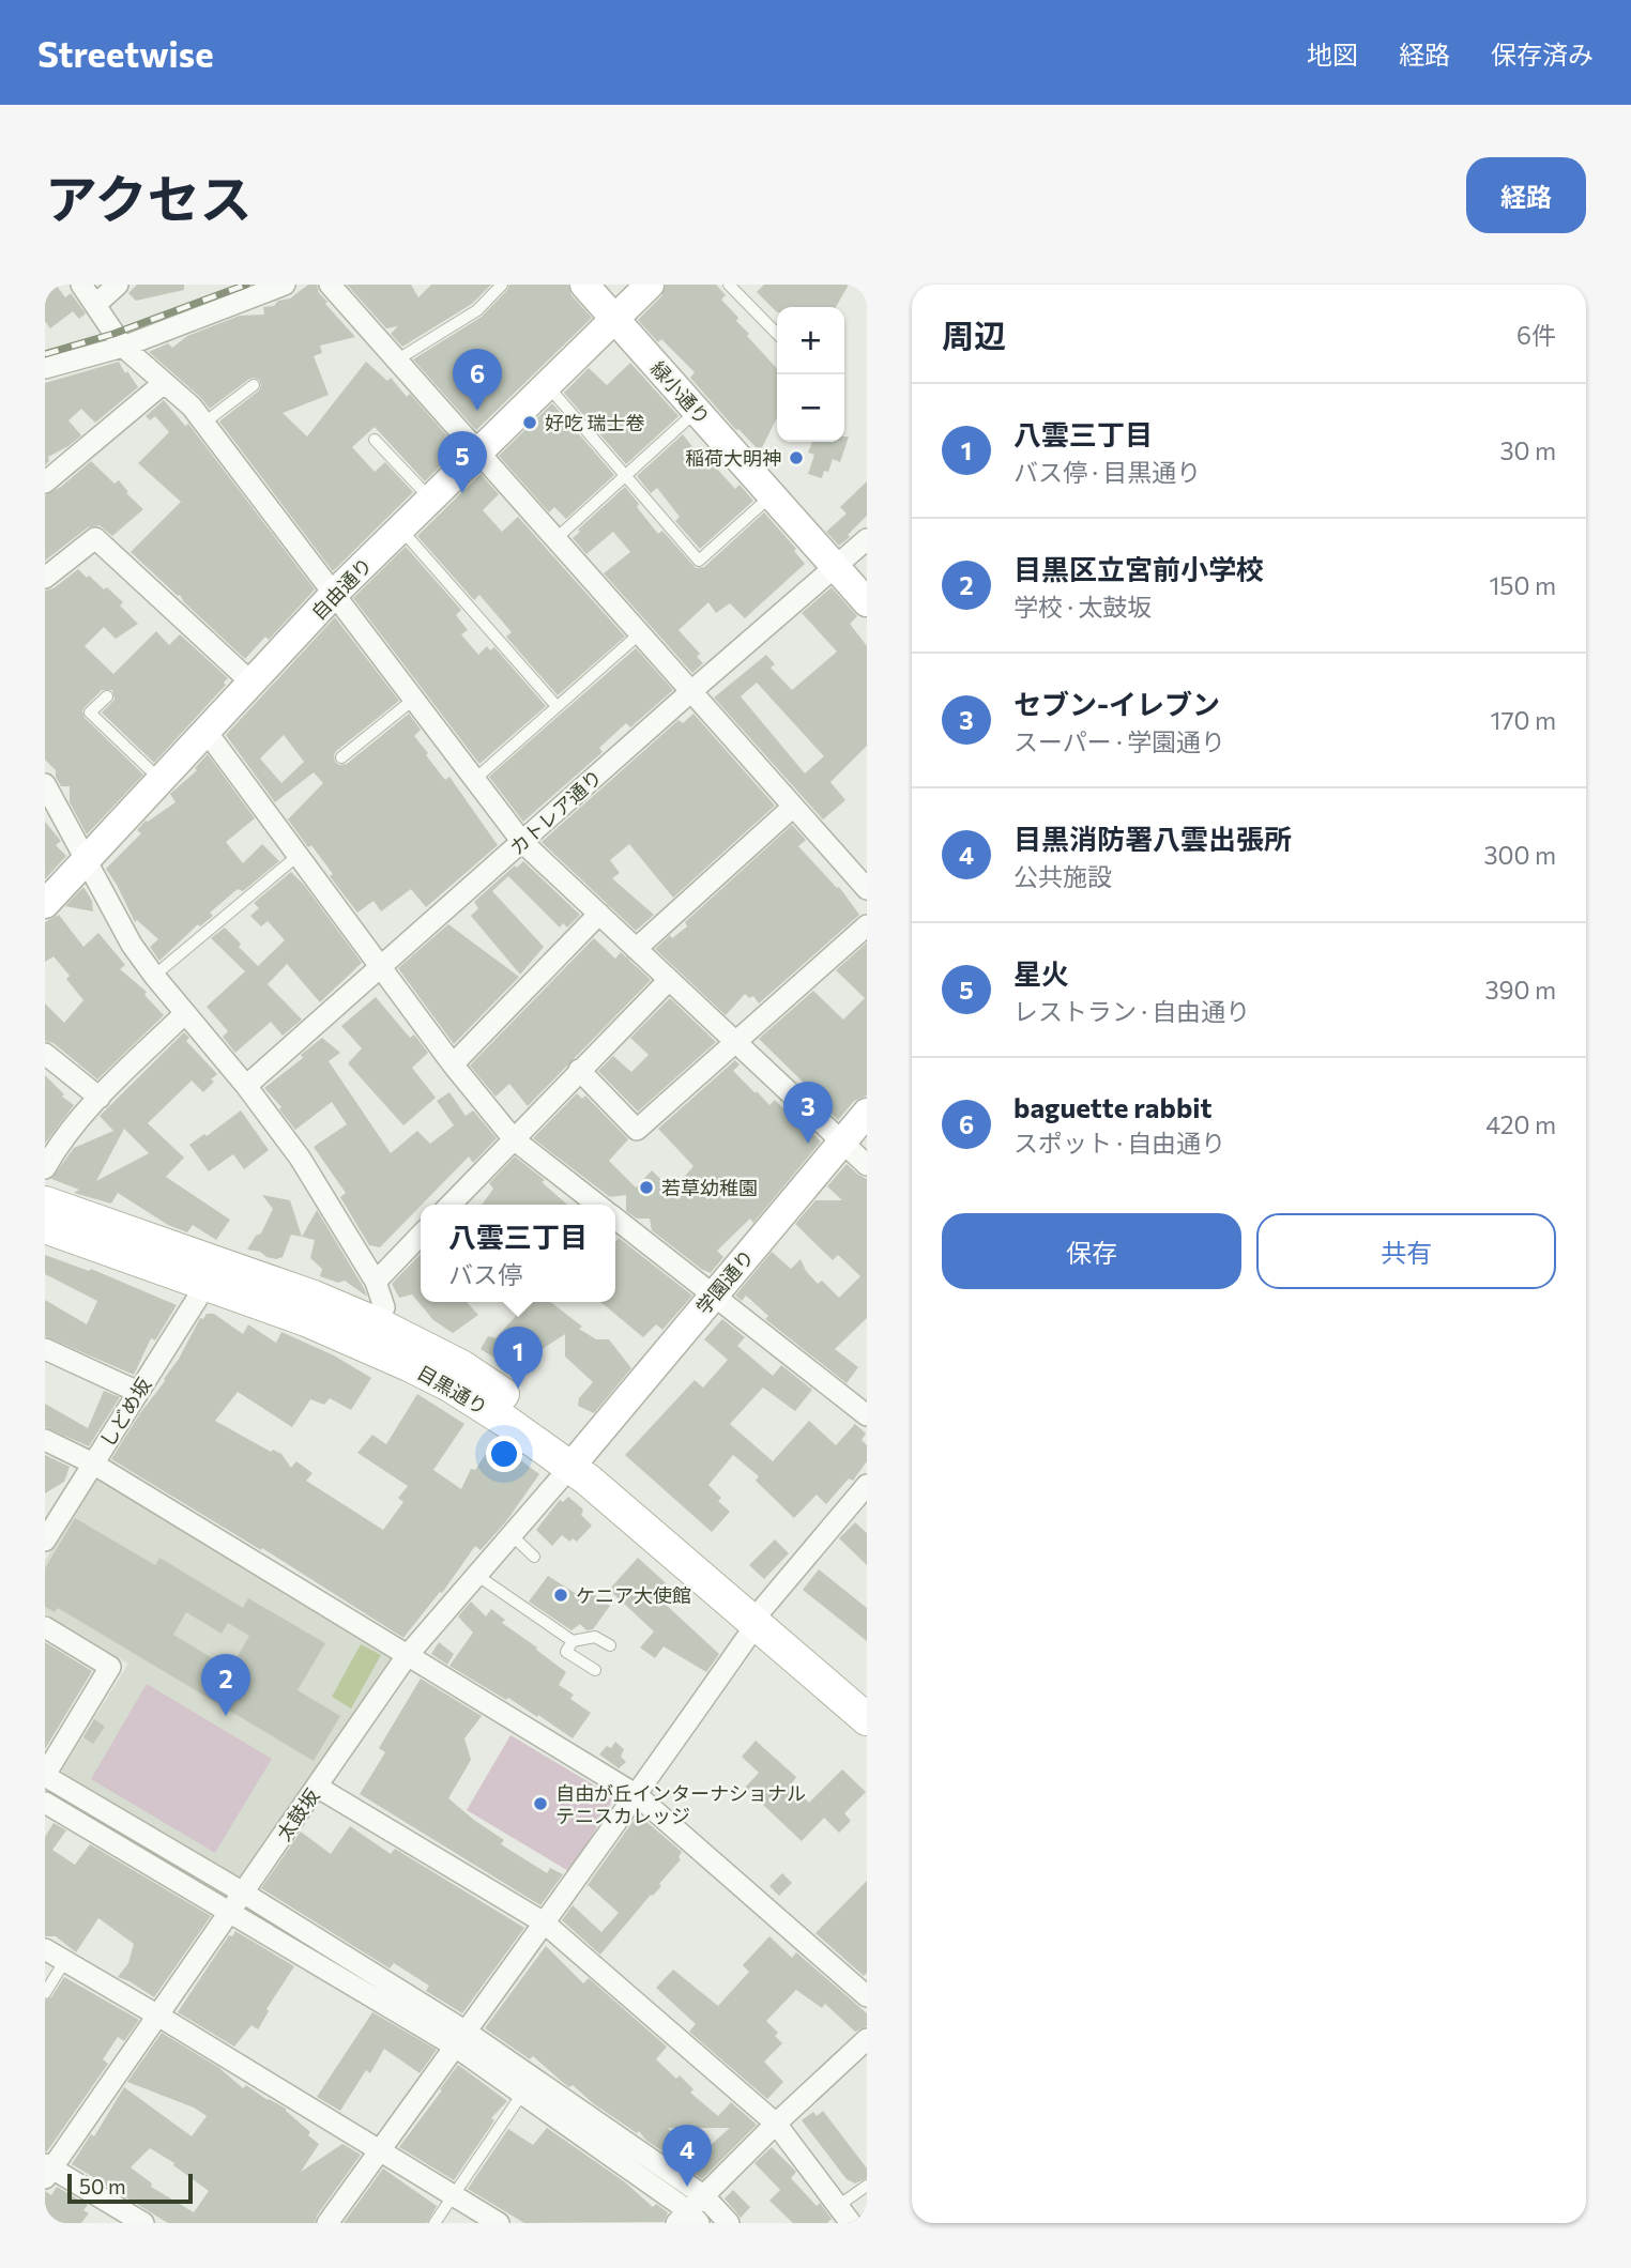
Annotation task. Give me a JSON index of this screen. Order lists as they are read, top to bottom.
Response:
{
  "streets": {
    "main road": [
      "緑小通り",
      "自由通り",
      "学園通り",
      "目黒通り"
    ],
    "street": ["カトレア通り", "しどめ坂", "太鼓坂"]
  },
  "crossings": [
    ["緑小通り", "自由通り"],
    ["緑小通り", "カトレア通り"],
    ["学園通り", "目黒通り"],
    ["学園通り", "太鼓坂"],
    ["目黒通り", "しどめ坂"],
    ["目黒通り", "太鼓坂"]
  ],
  "places": [
    "好吃 瑞士卷",
    "稲荷大明神",
    "若草幼稚園",
    "ケニア大使館",
    "自由が丘インターナショナル テニスカレッジ"
  ],
  "scale_bar": "50 m",
  "page": {
    "header": "Streetwise",
    "nav": ["地図", "経路", "保存済み"],
    "title": "アクセス",
    "buttons": [
      "経路",
      ["保存", "共有"]
    ],
    "heading": ["周辺", "6件"],
    "map_buttons": ["+", "−"],
    "pins": [
      "6",
      "5",
      "3",
      "1",
      "2",
      "4"
    ],
    "list": [
      {
        "mark": "1",
        "name": "八雲三丁目",
        "note": "バス停 · 目黒通り",
        "value": "30 m"
      },
      {
        "mark": "2",
        "name": "目黒区立宮前小学校",
        "note": "学校 · 太鼓坂",
        "value": "150 m"
      },
      {
        "mark": "3",
        "name": "セブン-イレブン",
        "note": "スーパー · 学園通り",
        "value": "170 m"
      },
      {
        "mark": "4",
        "name": "目黒消防署八雲出張所",
        "note": "公共施設",
        "value": "300 m"
      },
      {
        "mark": "5",
        "name": "星火",
        "note": "レストラン · 自由通り",
        "value": "390 m"
      },
      {
        "mark": "6",
        "name": "baguette rabbit",
        "note": "スポット · 自由通り",
        "value": "420 m"
      }
    ],
    "popup": ["八雲三丁目", "バス停"],
    "scale": "50 m"
  }
}
